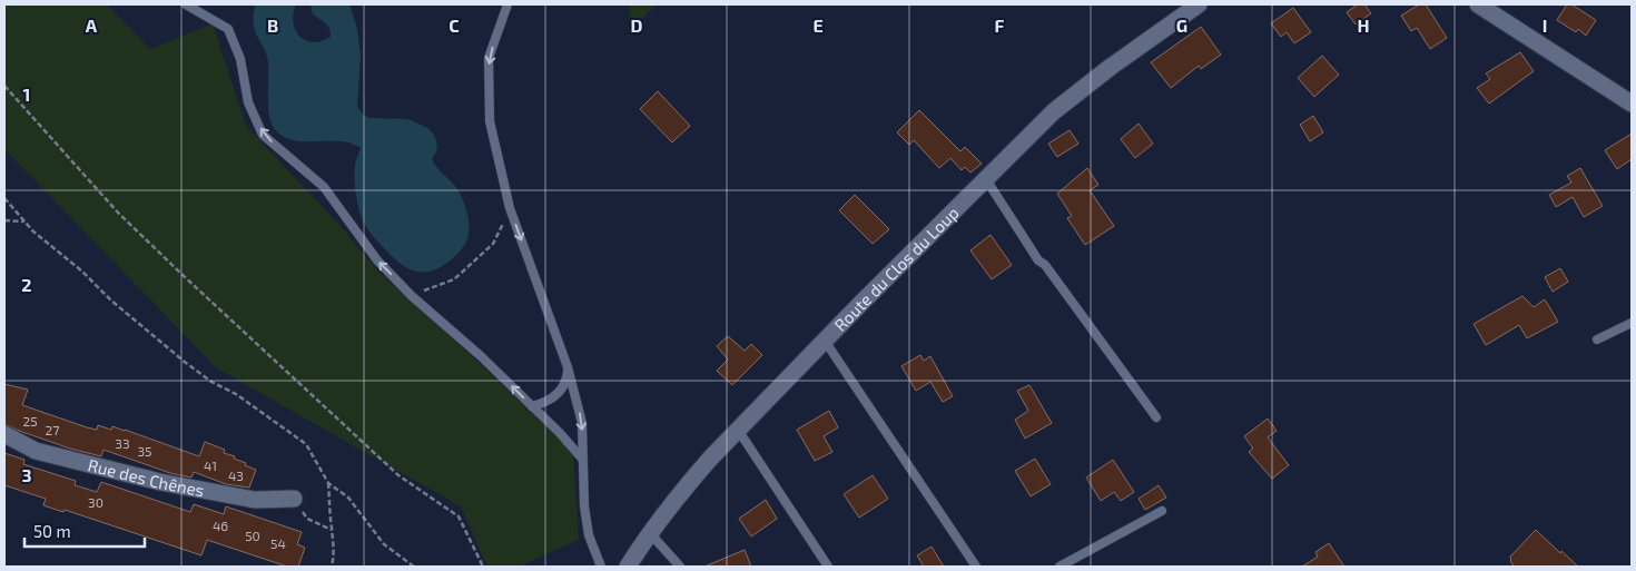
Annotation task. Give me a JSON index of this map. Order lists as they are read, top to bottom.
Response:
{
  "streets": {
    "street": ["Route du Clos du Loup", "Rue des Chênes"]
  },
  "house_numbers": [
    "25",
    "27",
    "33",
    "35",
    "41",
    "43",
    "30",
    "46",
    "50",
    "54"
  ],
  "scale_bar": "50 m",
  "grid": {
    "columns": [
      "A",
      "B",
      "C",
      "D",
      "E",
      "F",
      "G",
      "H",
      "I"
    ],
    "rows": ["1", "2", "3"]
  }
}
